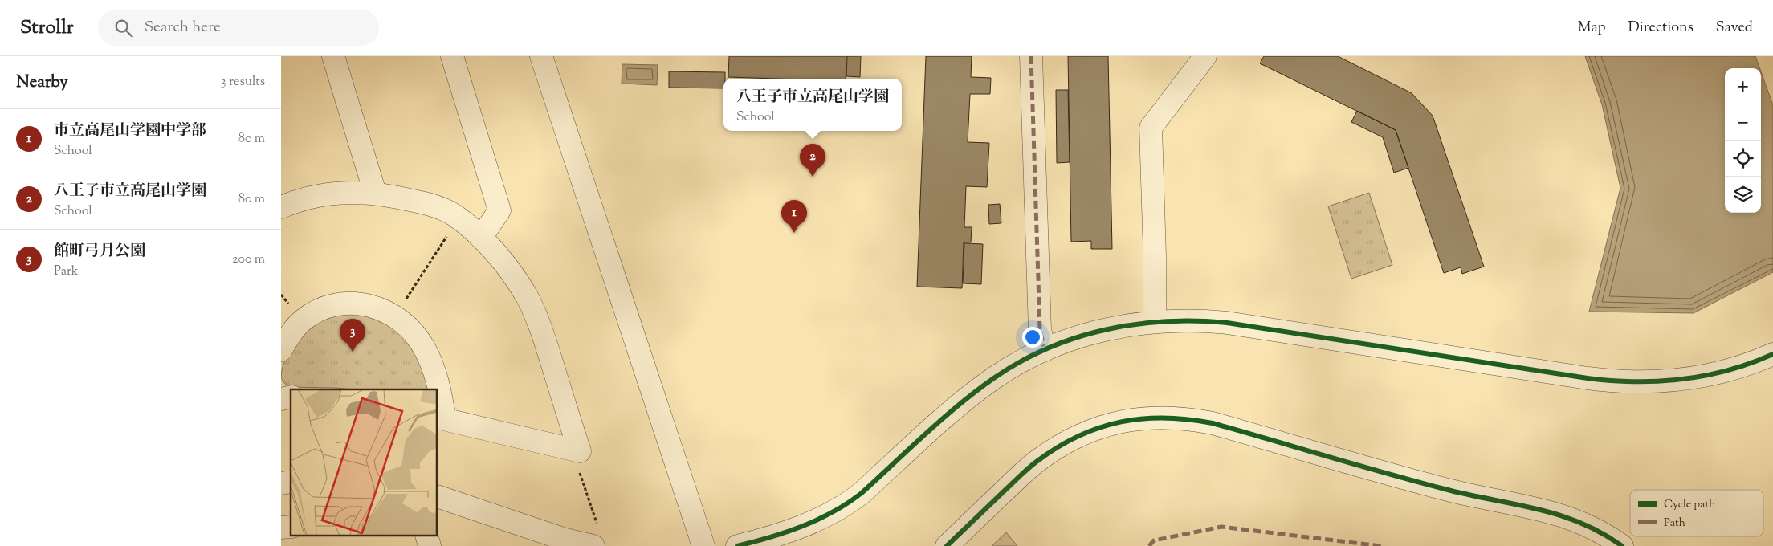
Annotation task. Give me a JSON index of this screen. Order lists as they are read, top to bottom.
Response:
{
  "legend": ["Cycle path", "Path"],
  "page": {
    "header": "Strollr",
    "search": "Search here",
    "nav": ["Map", "Directions", "Saved"],
    "heading": ["Nearby", "3 results"],
    "map_buttons": ["+", "−"],
    "popup": ["八王子市立高尾山学園", "School"],
    "list": [
      {
        "mark": "1",
        "name": "市立高尾山学園中学部",
        "note": "School",
        "value": "80 m"
      },
      {
        "mark": "2",
        "name": "八王子市立高尾山学園",
        "note": "School",
        "value": "80 m"
      },
      {
        "mark": "3",
        "name": "館町弓月公園",
        "note": "Park",
        "value": "200 m"
      }
    ],
    "pins": ["2", "1", "3"]
  }
}
